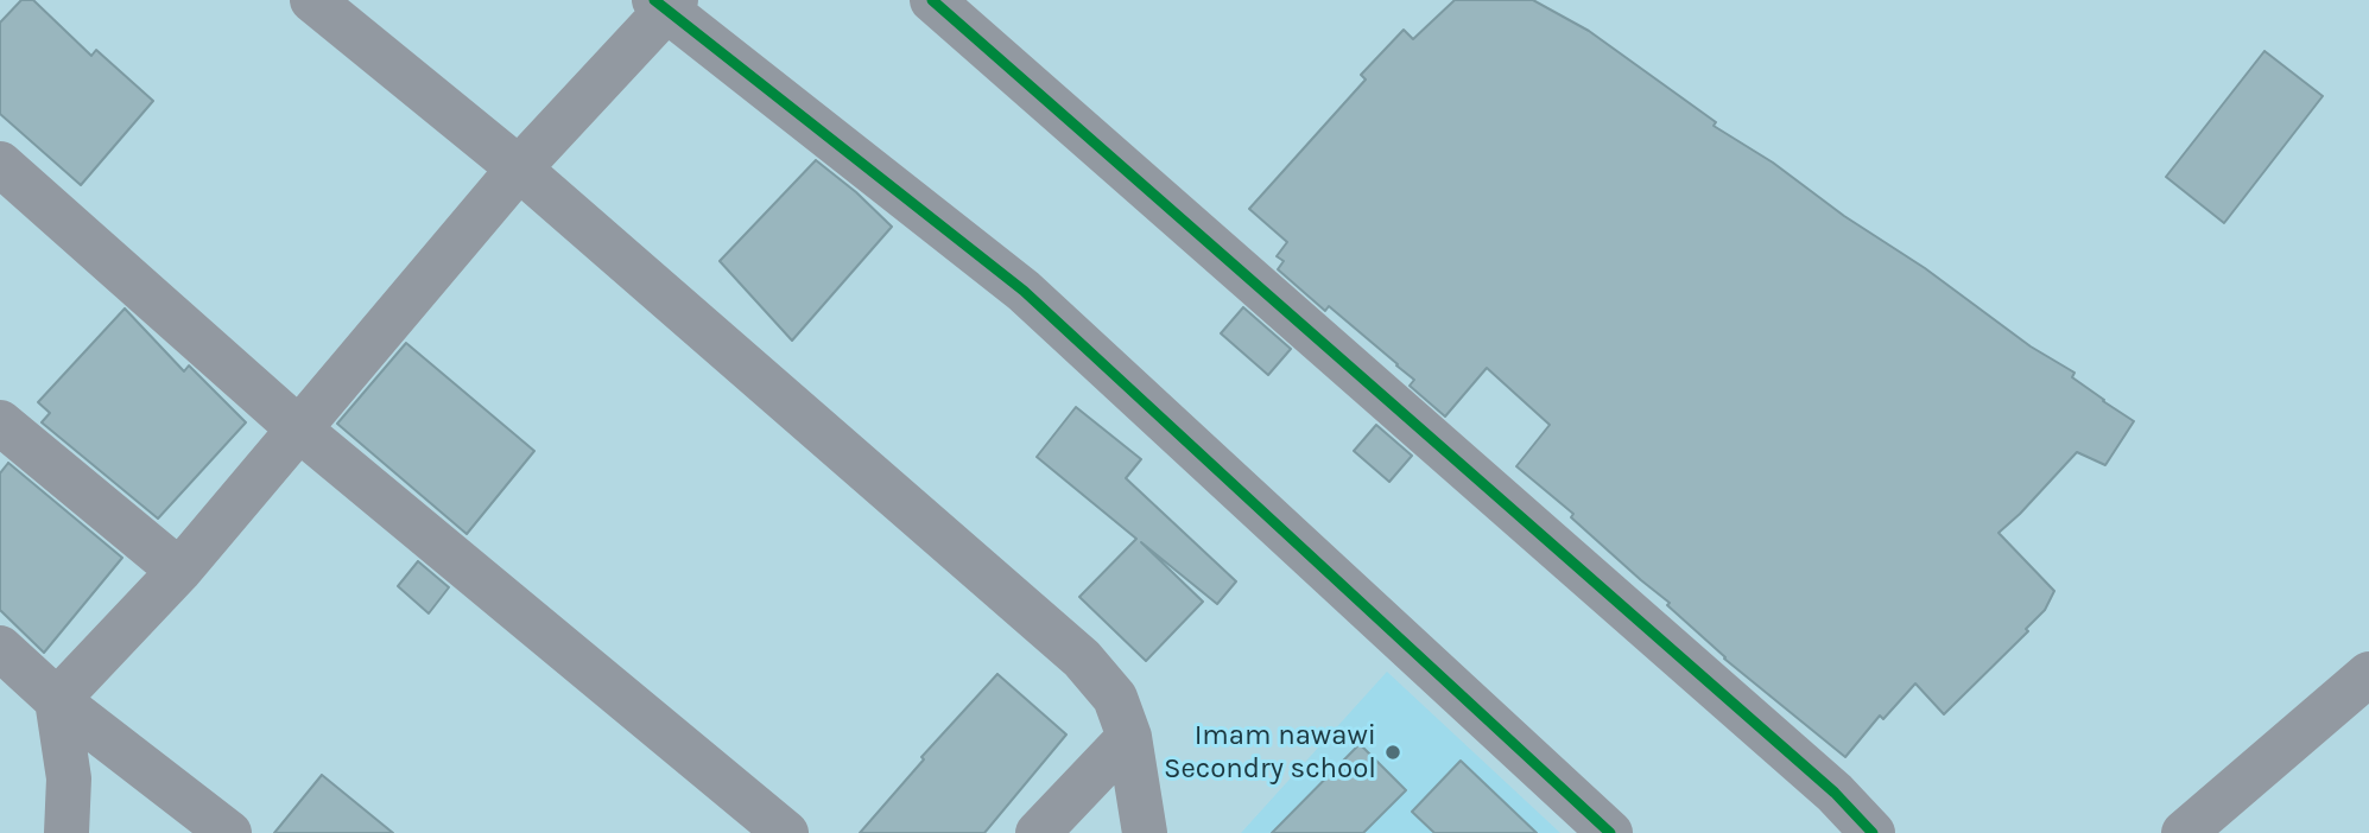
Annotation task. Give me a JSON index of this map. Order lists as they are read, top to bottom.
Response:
{
  "places": ["Imam nawawi Secondry school"]
}
